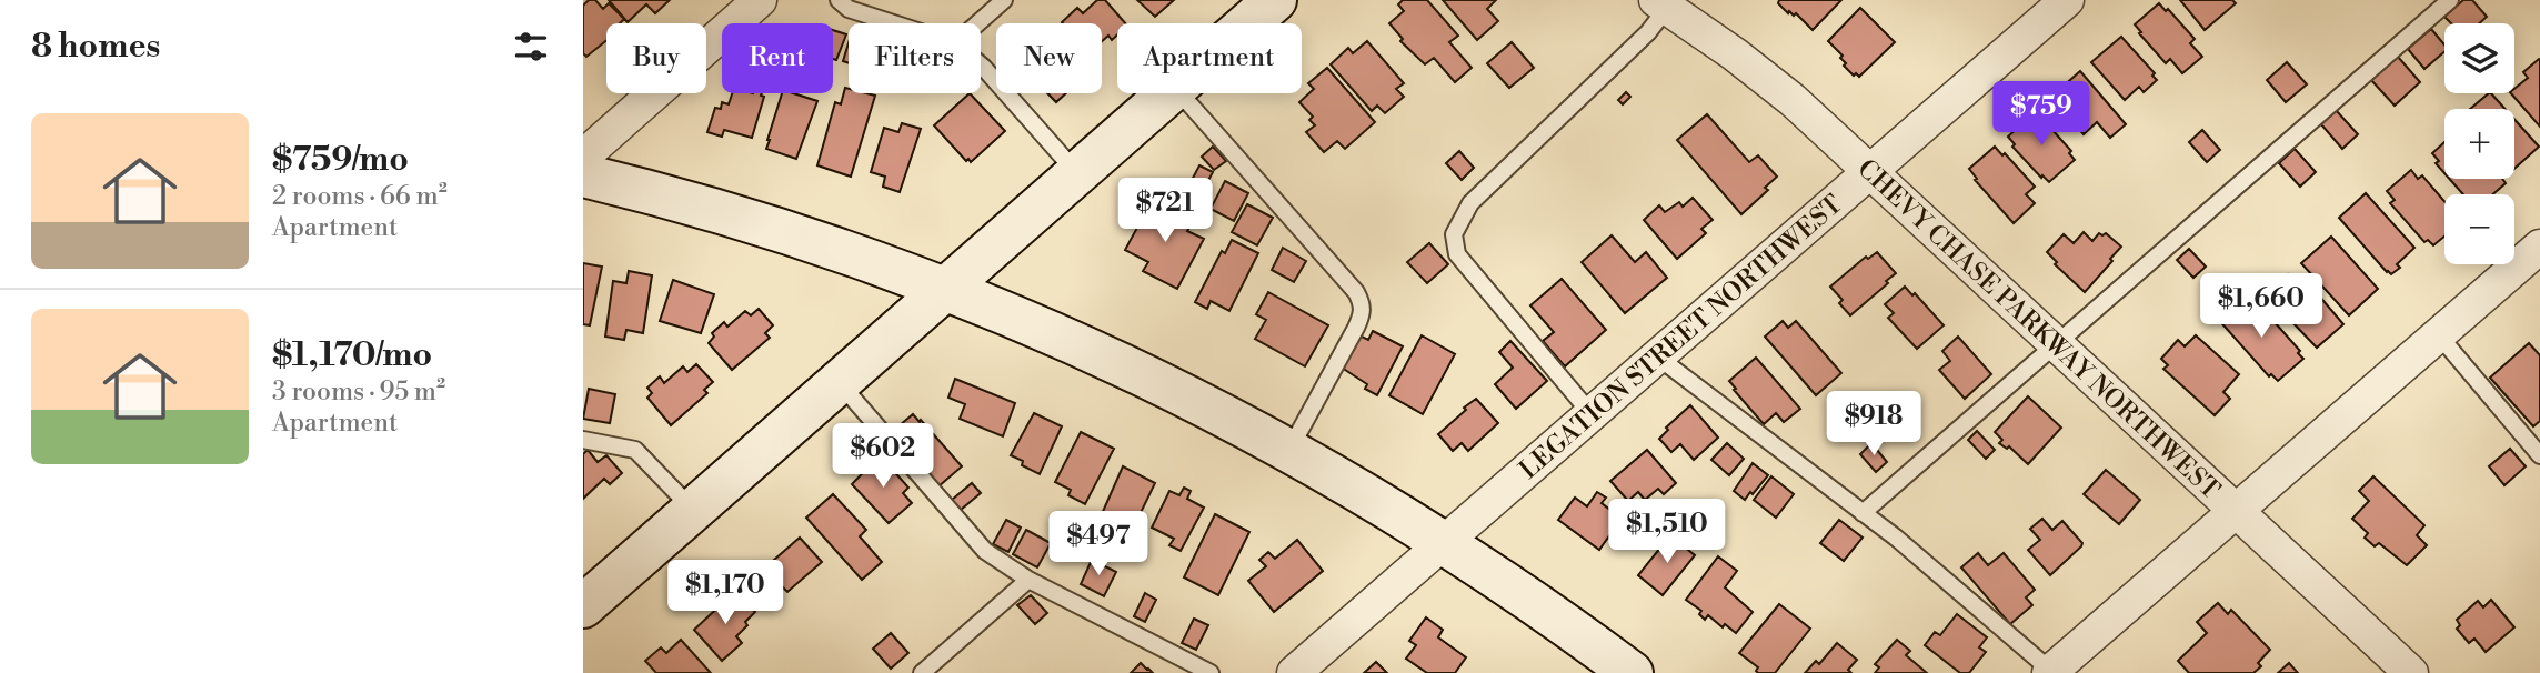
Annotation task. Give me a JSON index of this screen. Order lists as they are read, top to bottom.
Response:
{
  "streets": {
    "street": ["CHEVY CHASE PARKWAY NORTHWEST", "LEGATION STREET NORTHWEST"]
  },
  "crossings": [
    ["CHEVY CHASE PARKWAY NORTHWEST", "LEGATION STREET NORTHWEST"]
  ],
  "page": {
    "heading": "8 homes",
    "map_buttons": ["+", "−"],
    "chip": [
      "Buy",
      "Rent",
      "Filters",
      "New",
      "Apartment"
    ],
    "price": [
      "$759",
      "$721",
      "$1,660",
      "$918",
      "$602",
      "$1,510",
      "$497",
      "$1,170"
    ],
    "list": [
      {
        "name": "$759/mo",
        "note": "2 rooms · 66 m² · Apartment"
      },
      {
        "name": "$1,170/mo",
        "note": "3 rooms · 95 m² · Apartment"
      }
    ]
  }
}
